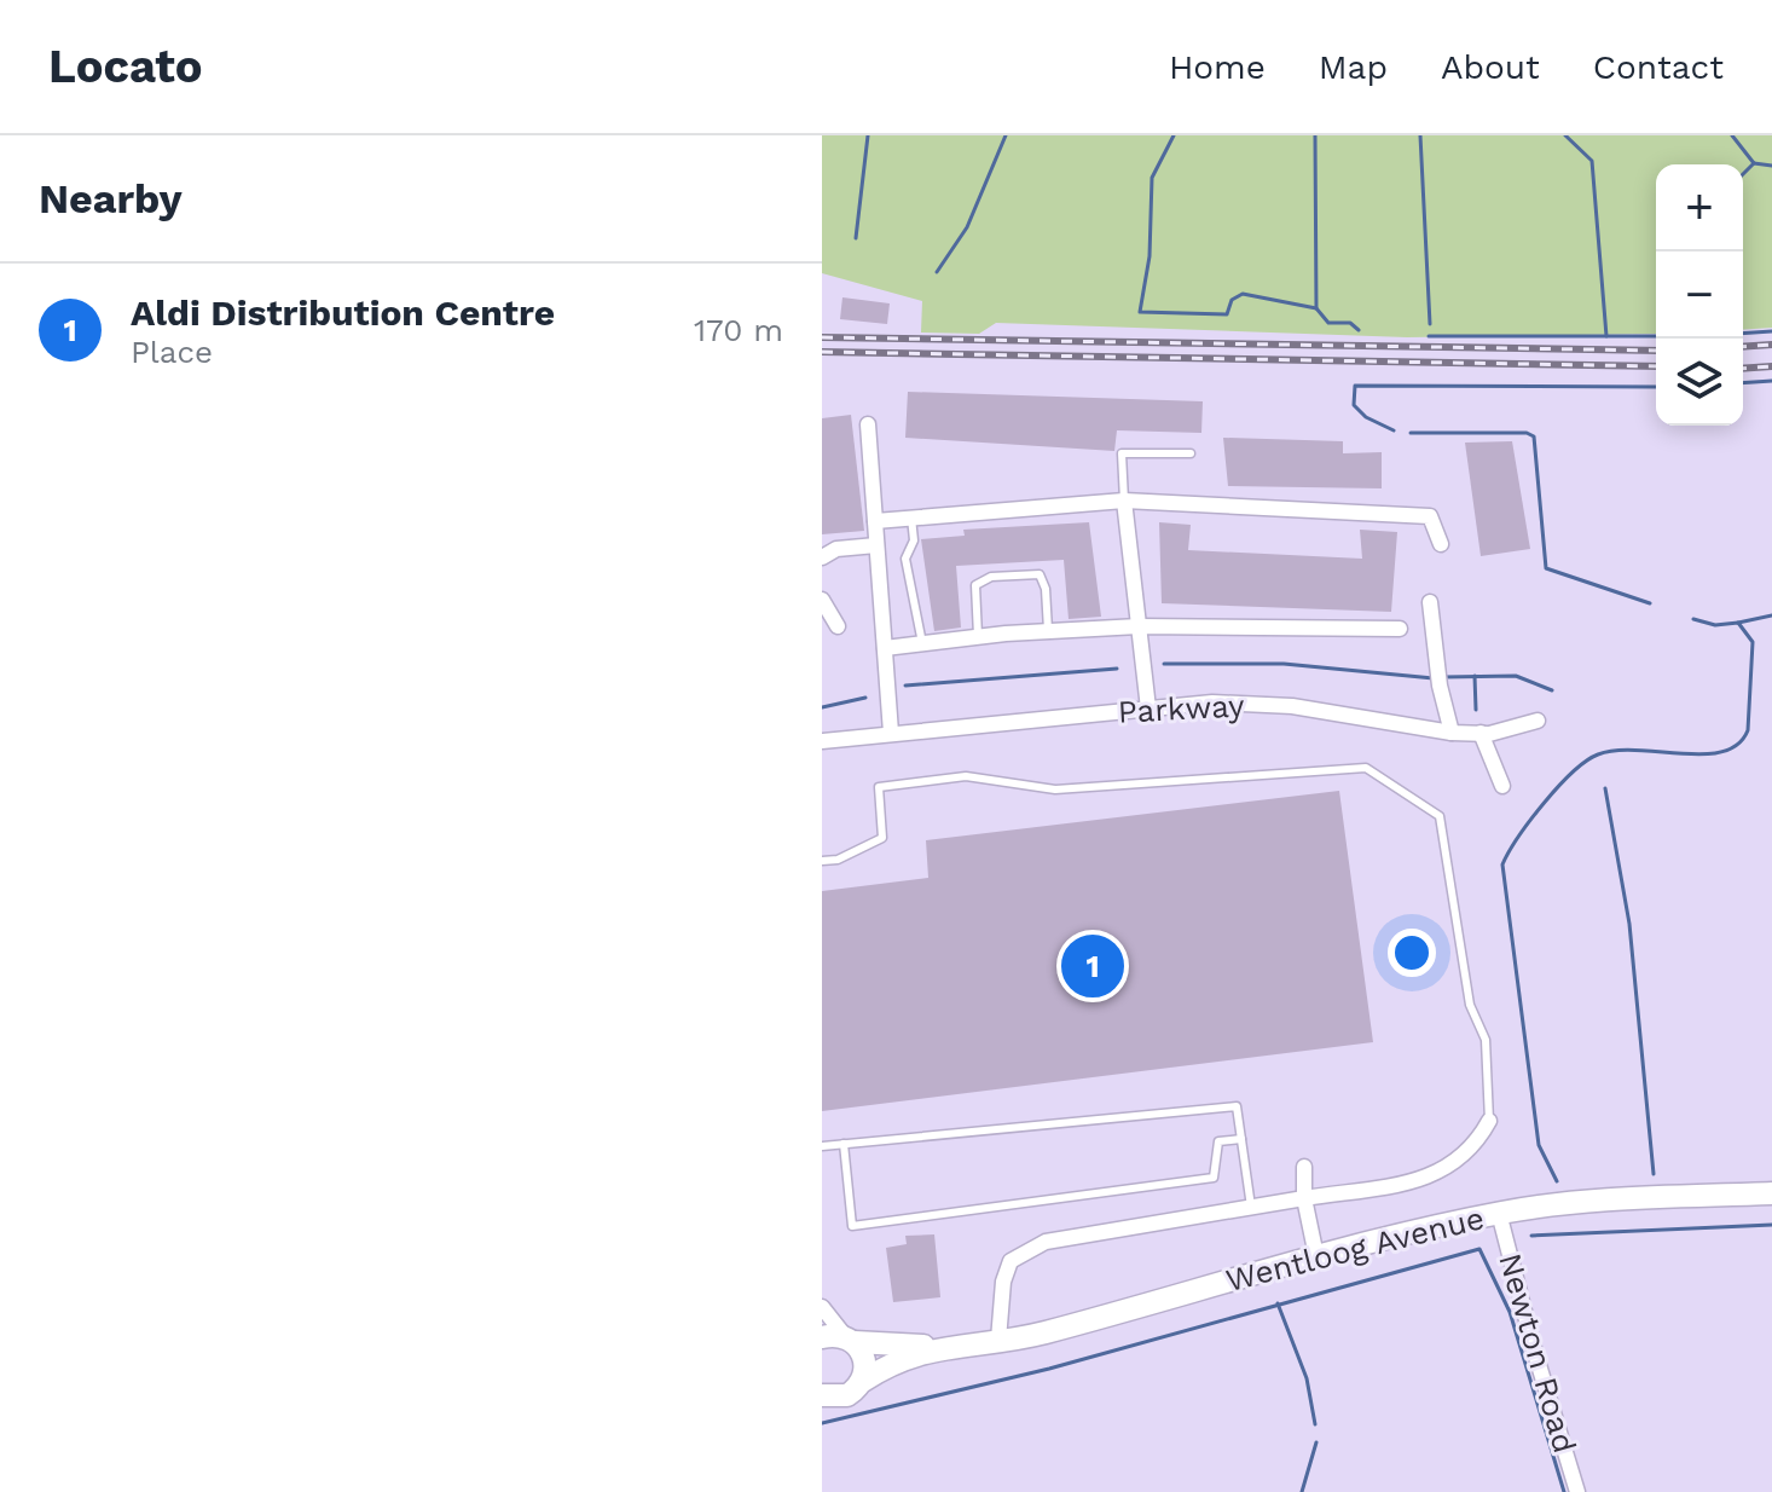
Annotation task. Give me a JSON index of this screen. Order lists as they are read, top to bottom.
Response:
{
  "streets": {
    "main road": ["Wentloog Avenue"],
    "street": ["Parkway", "Newton Road"]
  },
  "crossings": [
    ["Wentloog Avenue", "Newton Road"]
  ],
  "page": {
    "header": "Locato",
    "nav": [
      "Home",
      "Map",
      "About",
      "Contact"
    ],
    "heading": "Nearby",
    "map_buttons": ["+", "−"],
    "list": [
      {
        "mark": "1",
        "name": "Aldi Distribution Centre",
        "note": "Place",
        "value": "170 m"
      }
    ],
    "pins": "1"
  }
}
